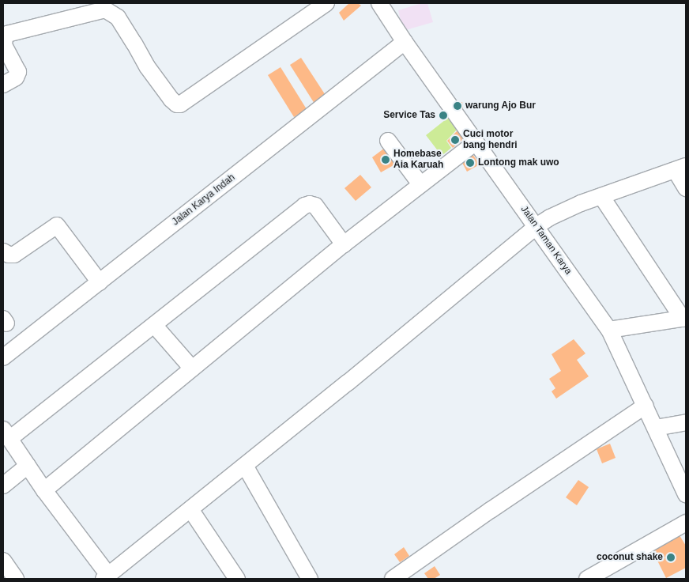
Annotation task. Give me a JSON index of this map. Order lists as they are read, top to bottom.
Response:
{
  "streets": {
    "street": ["Jalan Karya Indah", "Jalan Taman Karya"]
  },
  "crossings": [
    ["Jalan Karya Indah", "Jalan Taman Karya"]
  ],
  "places": [
    "warung Ajo Bur",
    "Service Tas",
    "Cuci motor bang hendri",
    "Homebase Aia Karuah",
    "Lontong mak uwo",
    "coconut shake"
  ]
}
